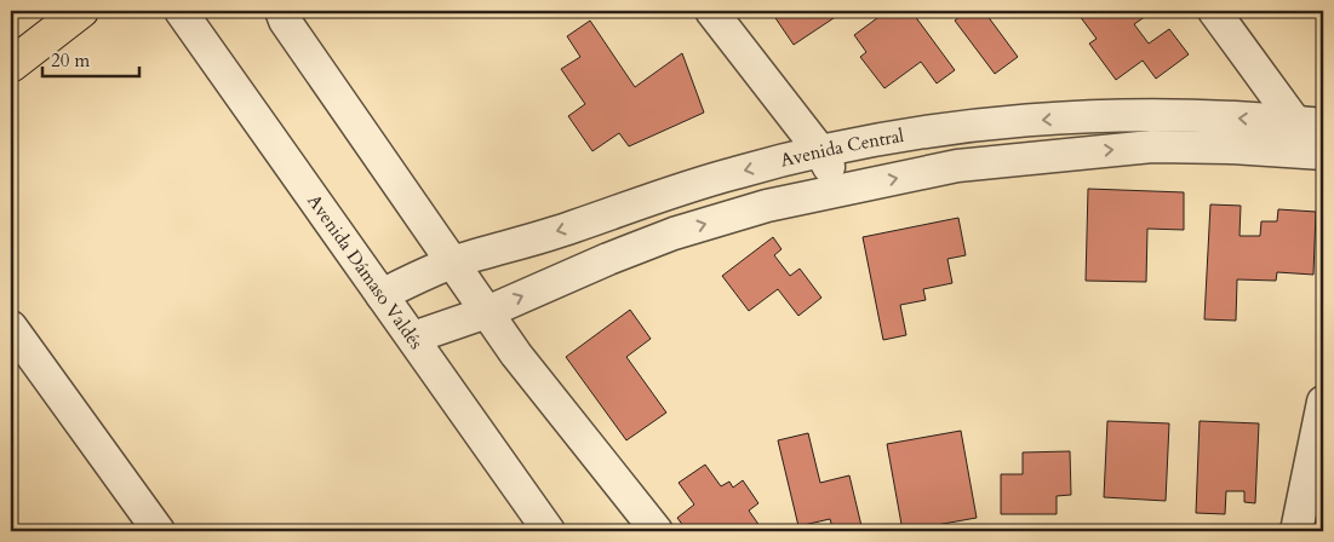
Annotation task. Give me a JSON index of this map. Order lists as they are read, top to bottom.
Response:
{
  "streets": {
    "street": ["Avenida Central", "Avenida Dámaso Valdés"]
  },
  "crossings": [
    ["Avenida Central", "Avenida Dámaso Valdés"]
  ],
  "scale_bar": "20 m"
}
